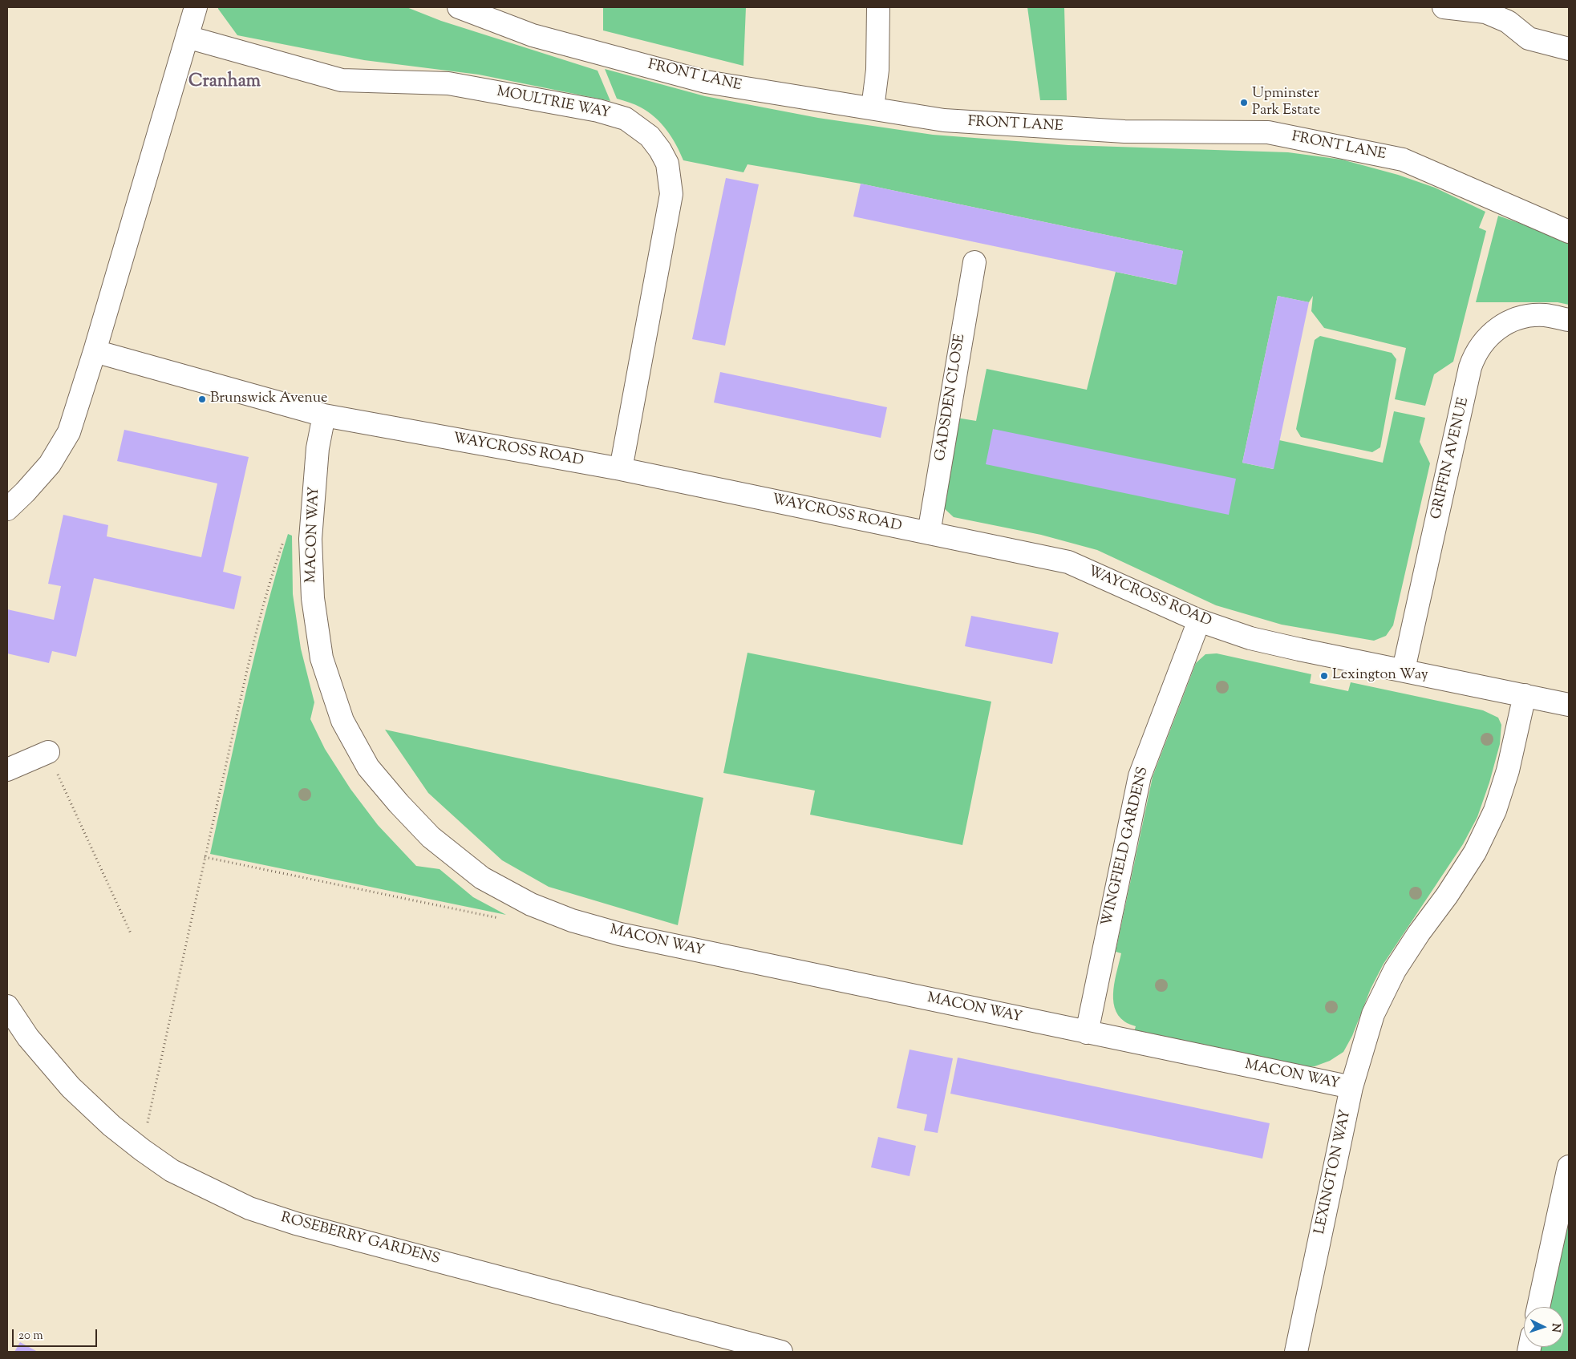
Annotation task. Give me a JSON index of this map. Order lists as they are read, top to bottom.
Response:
{
  "streets": {
    "street": [
      "FRONT LANE",
      "MOULTRIE WAY",
      "GADSDEN CLOSE",
      "WAYCROSS ROAD",
      "GRIFFIN AVENUE",
      "MACON WAY",
      "WINGFIELD GARDENS",
      "LEXINGTON WAY",
      "ROSEBERRY GARDENS"
    ]
  },
  "crossings": [
    ["MOULTRIE WAY", "WAYCROSS ROAD"],
    ["GADSDEN CLOSE", "WAYCROSS ROAD"],
    ["WAYCROSS ROAD", "GRIFFIN AVENUE"],
    ["WAYCROSS ROAD", "MACON WAY"],
    ["WAYCROSS ROAD", "WINGFIELD GARDENS"],
    ["WAYCROSS ROAD", "LEXINGTON WAY"],
    ["MACON WAY", "WINGFIELD GARDENS"],
    ["MACON WAY", "LEXINGTON WAY"]
  ],
  "districts": ["Cranham"],
  "places": ["Upminster Park Estate", "Brunswick Avenue", "Lexington Way"],
  "scale_bar": "20 m",
  "north": "right"
}
